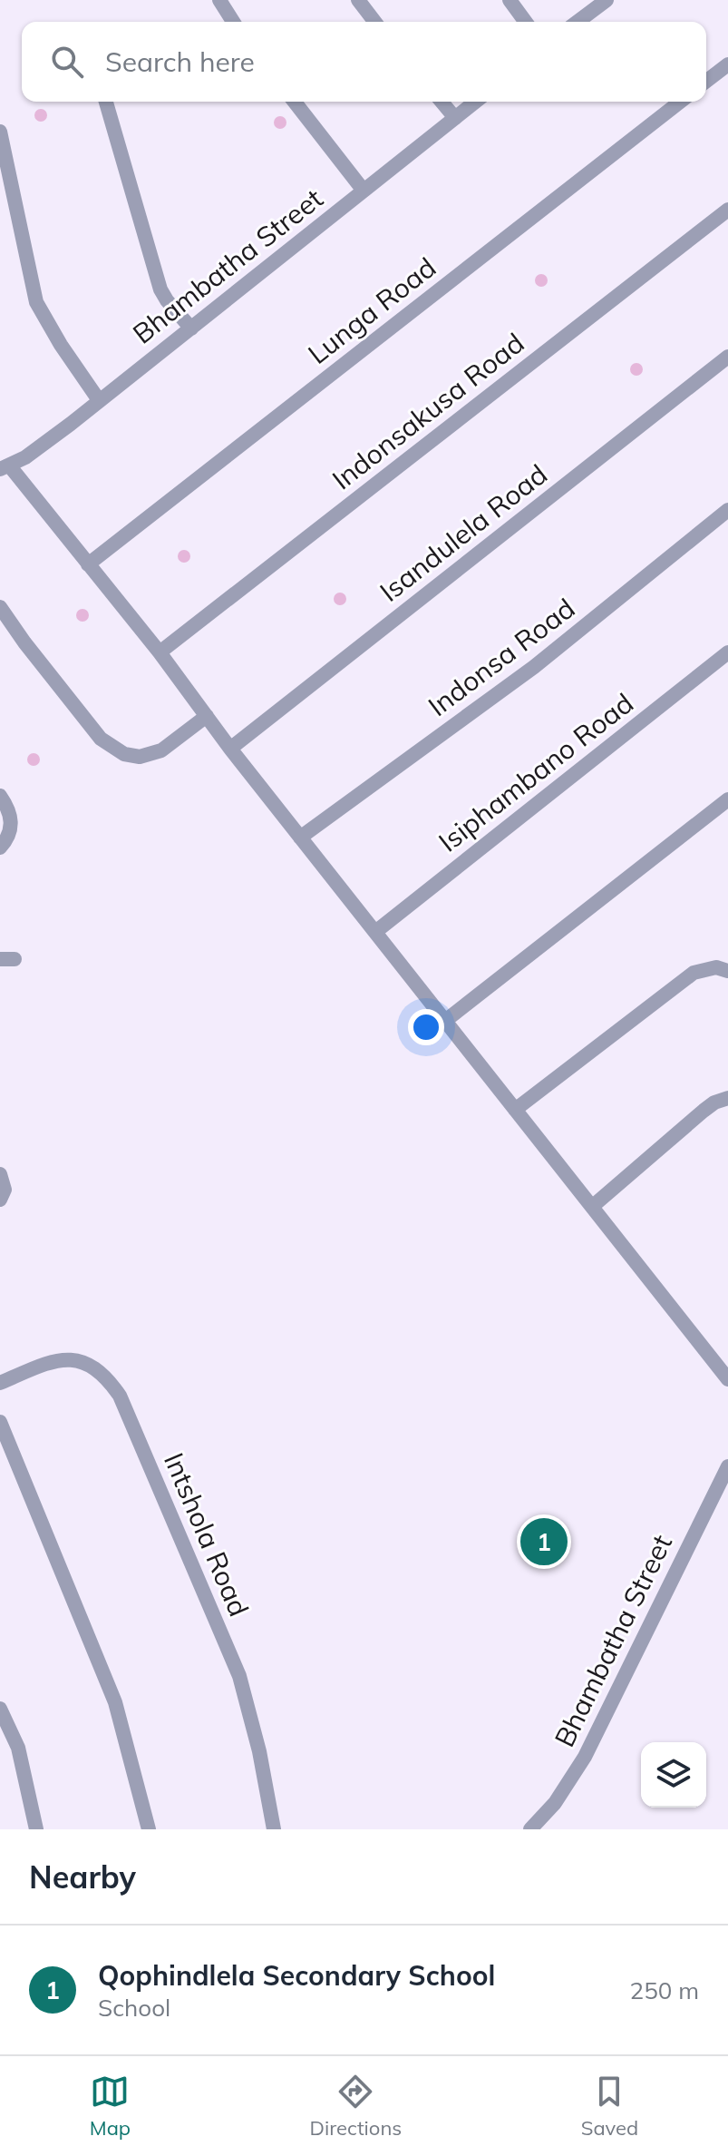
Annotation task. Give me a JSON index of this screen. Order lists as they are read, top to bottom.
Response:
{
  "streets": {
    "street": [
      "Bhambatha Street",
      "Lunga Road",
      "Indonsakusa Road",
      "Isandulela Road",
      "Indonsa Road",
      "Isiphambano Road",
      "Intshola Road"
    ]
  },
  "page": {
    "search": "Search here",
    "pins": "1",
    "heading": "Nearby",
    "list": [
      {
        "mark": "1",
        "name": "Qophindlela Secondary School",
        "note": "School",
        "value": "250 m"
      }
    ],
    "nav": ["Map", "Directions", "Saved"]
  }
}
